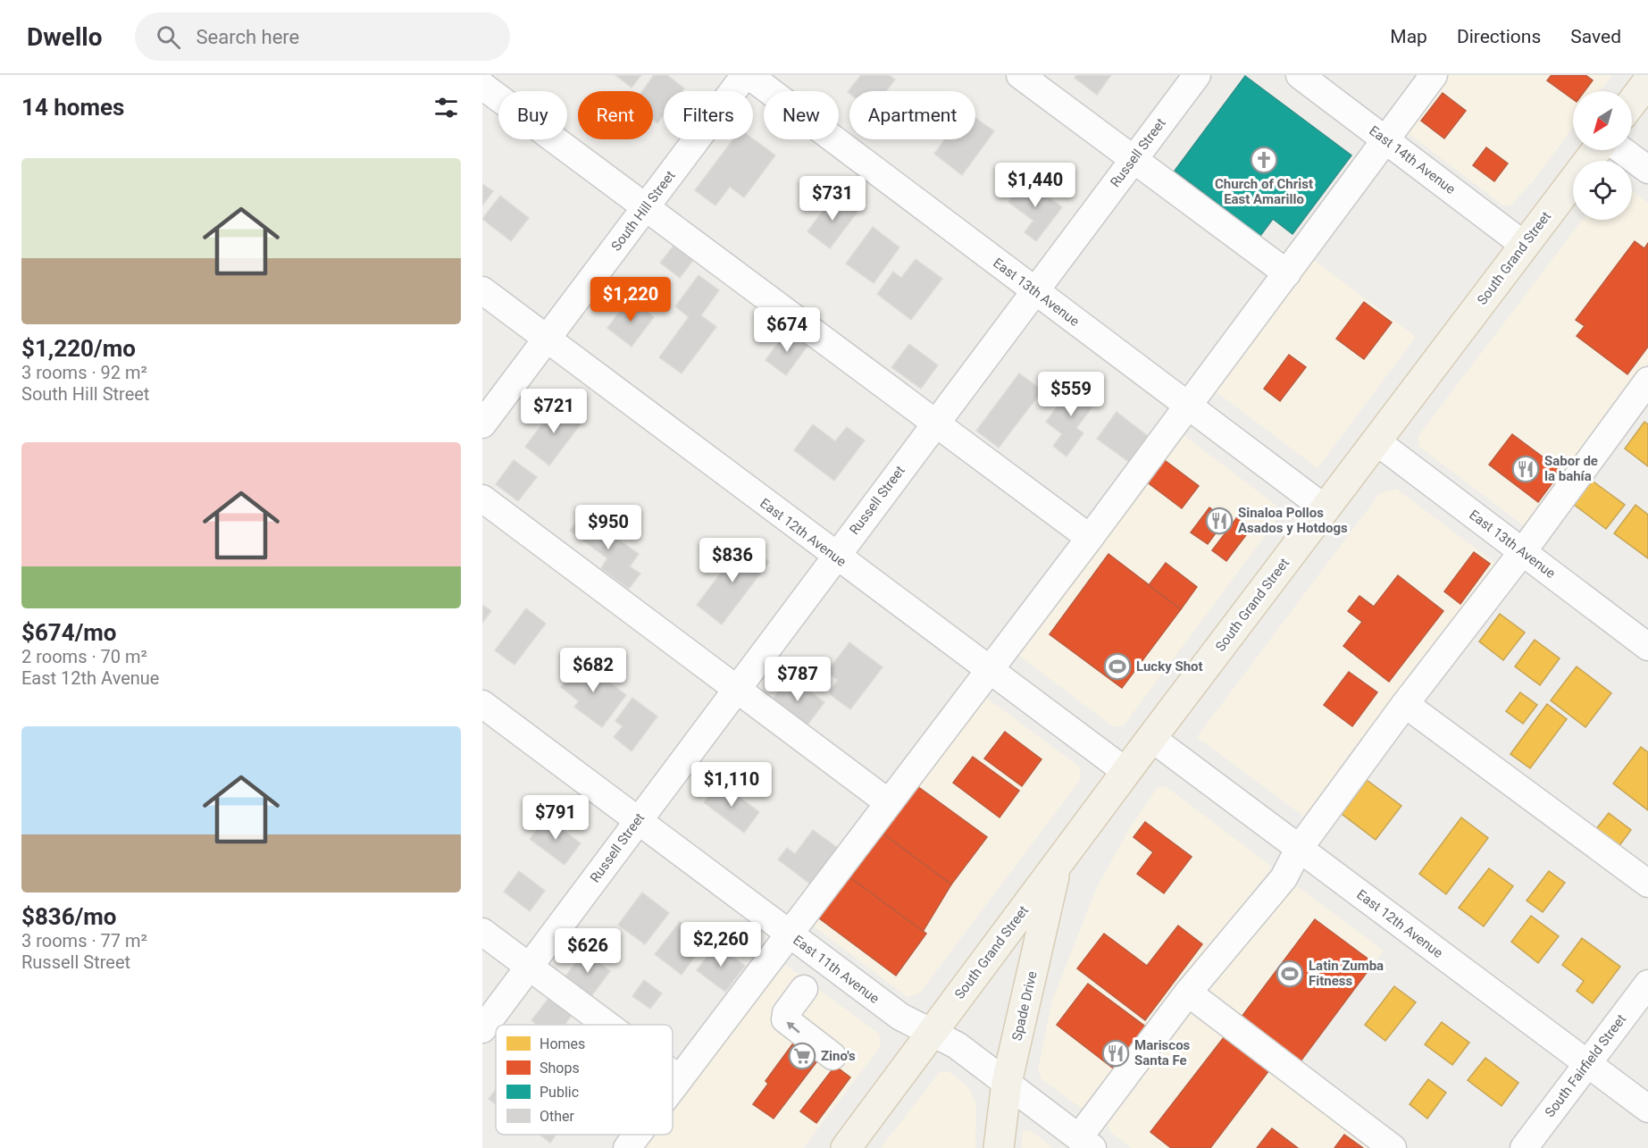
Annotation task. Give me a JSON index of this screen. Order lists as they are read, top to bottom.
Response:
{
  "streets": {
    "main road": ["South Grand Street", "Spade Drive"],
    "street": [
      "Russell Street",
      "East 14th Avenue",
      "South Hill Street",
      "East 13th Avenue",
      "East 12th Avenue",
      "East 11th Avenue",
      "South Fairfield Street"
    ]
  },
  "crossings": [
    ["Russell Street", "East 13th Avenue"],
    ["Russell Street", "East 12th Avenue"],
    ["Russell Street", "East 11th Avenue"],
    ["East 14th Avenue", "South Grand Street"],
    ["South Hill Street", "East 13th Avenue"],
    ["South Hill Street", "East 12th Avenue"],
    ["South Grand Street", "East 13th Avenue"],
    ["South Grand Street", "East 12th Avenue"],
    ["South Grand Street", "East 11th Avenue"],
    ["South Grand Street", "Spade Drive"],
    ["East 12th Avenue", "South Fairfield Street"],
    ["East 11th Avenue", "Spade Drive"]
  ],
  "places": {
    "church": ["Church of Christ East Amarillo"],
    "restaurant": ["Sabor de la bahía", "Sinaloa Pollos Asados y Hotdogs", "Mariscos Santa Fe"],
    "sports": ["Lucky Shot", "Latin Zumba Fitness"],
    "supermarket": ["Zino's"]
  },
  "legend": [
    "Homes",
    "Shops",
    "Public",
    "Other"
  ],
  "north": "bottom left",
  "page": {
    "header": "Dwello",
    "search": "Search here",
    "nav": ["Map", "Directions", "Saved"],
    "heading": "14 homes",
    "chip": [
      "Buy",
      "Rent",
      "Filters",
      "New",
      "Apartment"
    ],
    "list": [
      {
        "name": "$1,220/mo",
        "note": "3 rooms · 92 m² · South Hill Street"
      },
      {
        "name": "$674/mo",
        "note": "2 rooms · 70 m² · East 12th Avenue"
      },
      {
        "name": "$836/mo",
        "note": "3 rooms · 77 m² · Russell Street"
      }
    ],
    "price": [
      "$1,440",
      "$731",
      "$1,220",
      "$674",
      "$559",
      "$721",
      "$950",
      "$836",
      "$682",
      "$787",
      "$1,110",
      "$791",
      "$2,260",
      "$626"
    ]
  }
}
